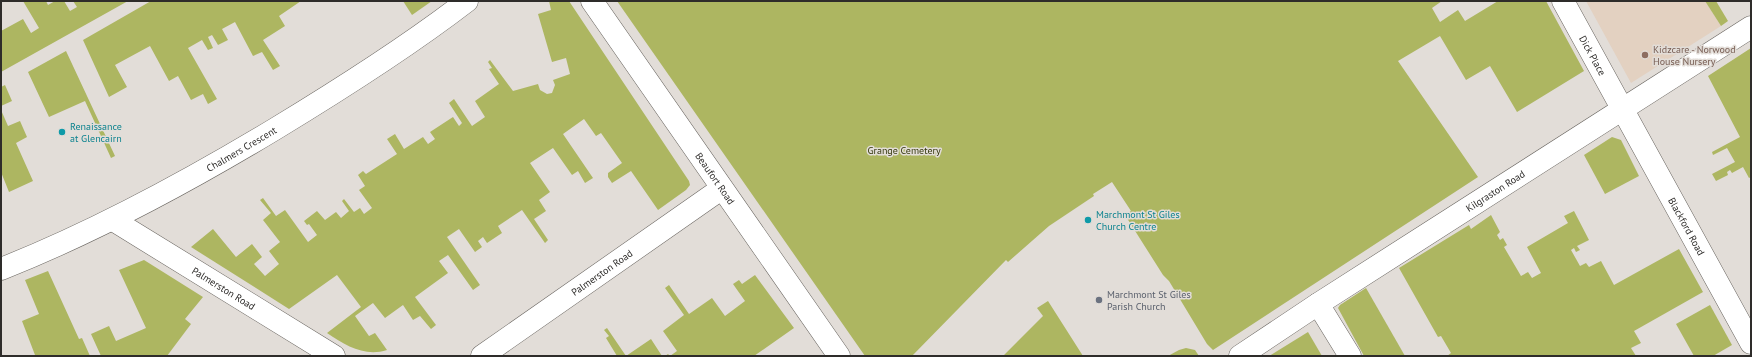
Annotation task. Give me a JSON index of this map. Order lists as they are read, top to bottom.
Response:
{
  "streets": {
    "street": [
      "Dick Place",
      "Chalmers Crescent",
      "Beaufort Road",
      "Kilgraston Road",
      "Blackford Road",
      "Palmerston Road"
    ]
  },
  "crossings": [
    ["Dick Place", "Kilgraston Road"],
    ["Dick Place", "Blackford Road"],
    ["Chalmers Crescent", "Palmerston Road"],
    ["Beaufort Road", "Palmerston Road"],
    ["Kilgraston Road", "Blackford Road"]
  ],
  "parks": ["Grange Cemetery"],
  "places": [
    "Kidzcare - Norwood House Nursery",
    "Renaissance at Glencairn",
    "Marchmont St Giles Church Centre",
    "Marchmont St Giles Parish Church"
  ]
}
